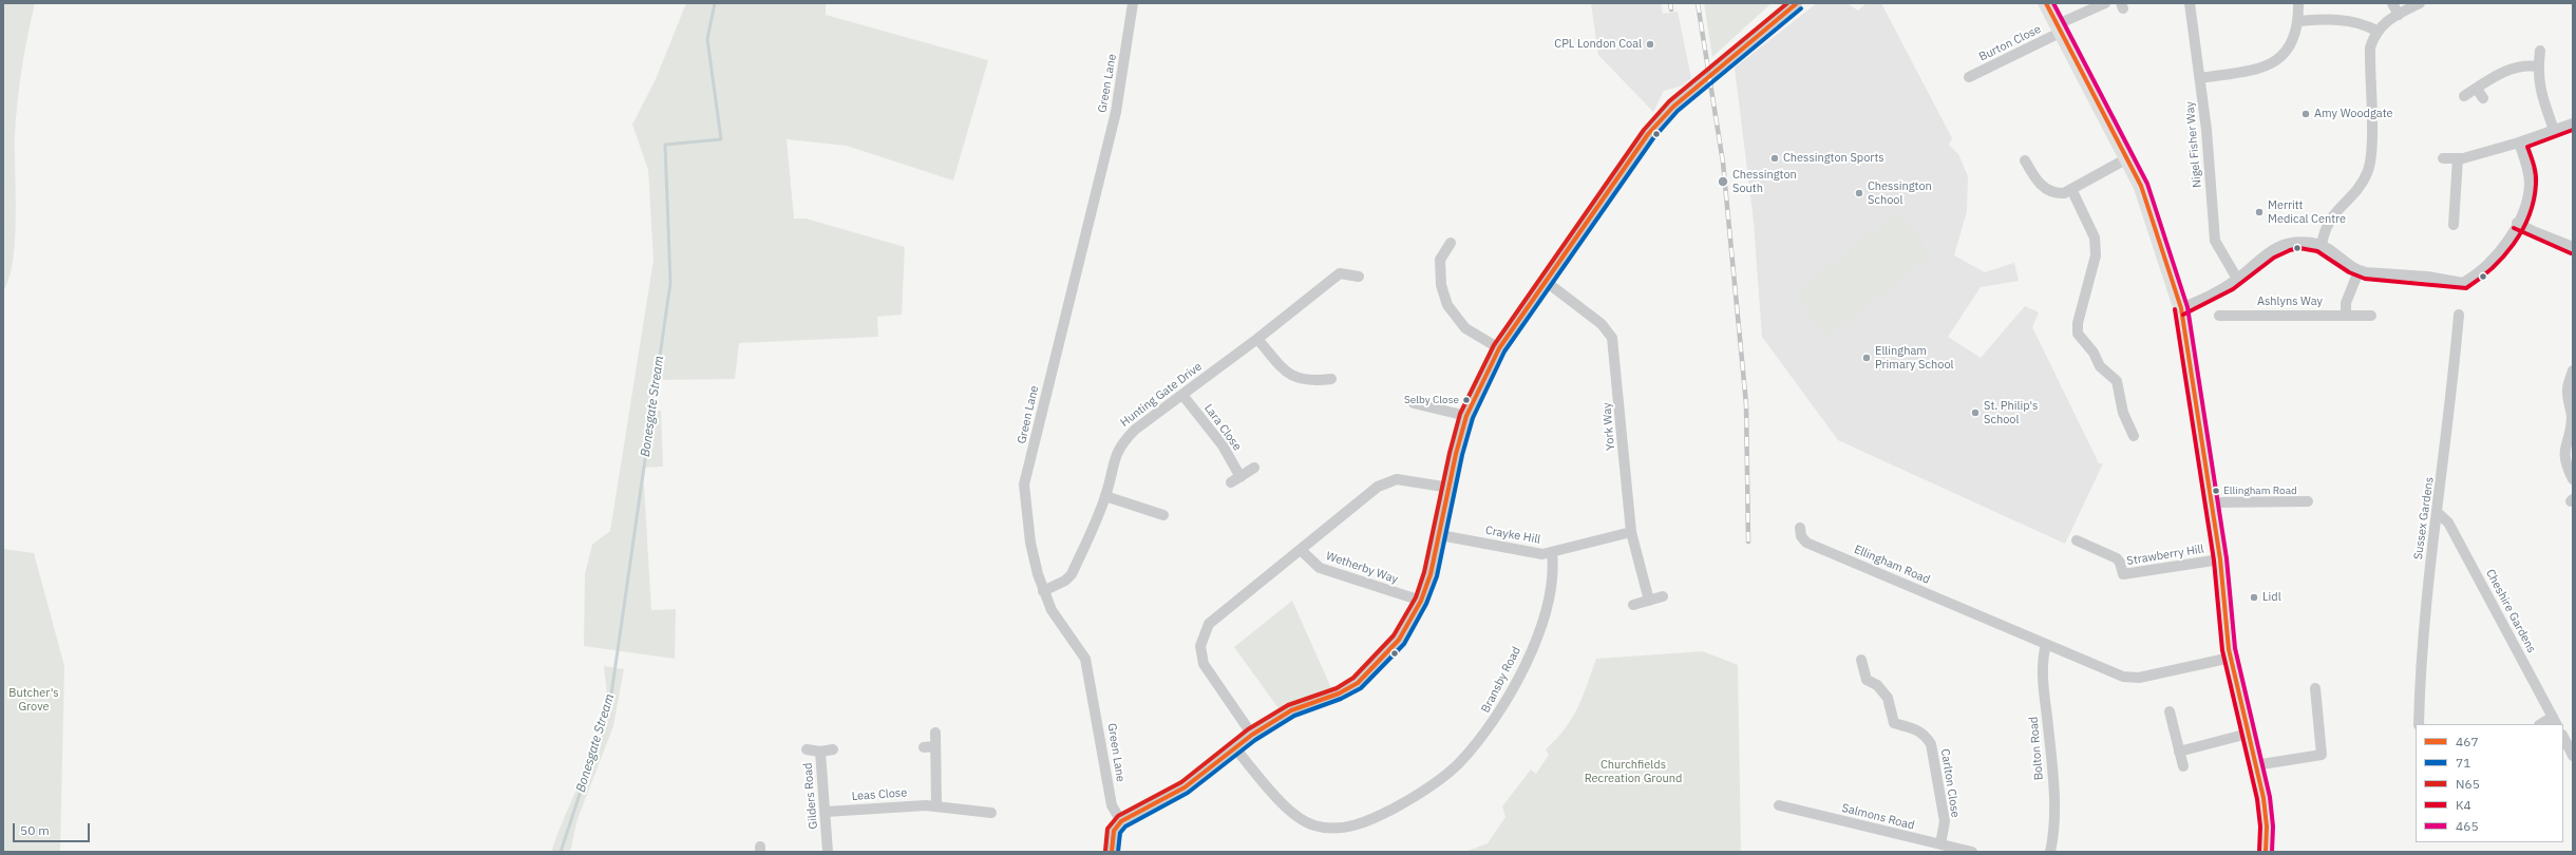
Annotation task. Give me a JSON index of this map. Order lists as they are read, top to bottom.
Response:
{
  "streets": {
    "street": [
      "Burton Close",
      "Green Lane",
      "Nigel Fisher Way",
      "Ashlyns Way",
      "Hunting Gate Drive",
      "York Way",
      "Lara Close",
      "Sussex Gardens",
      "Crayke Hill",
      "Strawberry Hill",
      "Ellingham Road",
      "Wetherby Way",
      "Cheshire Gardens",
      "Bransby Road",
      "Bolton Road",
      "Carlton Close",
      "Leas Close",
      "Gilders Road",
      "Salmons Road"
    ]
  },
  "crossings": [
    ["Green Lane", "Hunting Gate Drive"],
    ["Hunting Gate Drive", "Lara Close"],
    ["York Way", "Crayke Hill"],
    ["Sussex Gardens", "Cheshire Gardens"],
    ["Crayke Hill", "Bransby Road"],
    ["Ellingham Road", "Bolton Road"],
    ["Carlton Close", "Salmons Road"],
    ["Leas Close", "Gilders Road"]
  ],
  "water": ["Bonesgate Stream"],
  "parks": ["Butcher's Grove", "Churchfields Recreation Ground"],
  "places": [
    "CPL London Coal",
    "Amy Woodgate",
    "Chessington Sports",
    "Chessington South",
    "Chessington School",
    "Merritt Medical Centre",
    "Ellingham Primary School",
    "Selby Close",
    "St. Philip's School",
    "Ellingham Road",
    "Lidl"
  ],
  "lines": [
    "transit line 467",
    "transit line N65",
    "transit line 465",
    "transit line 71",
    "transit line K4"
  ],
  "legend": [
    "467",
    "71",
    "N65",
    "K4",
    "465"
  ],
  "scale_bar": "50 m"
}
